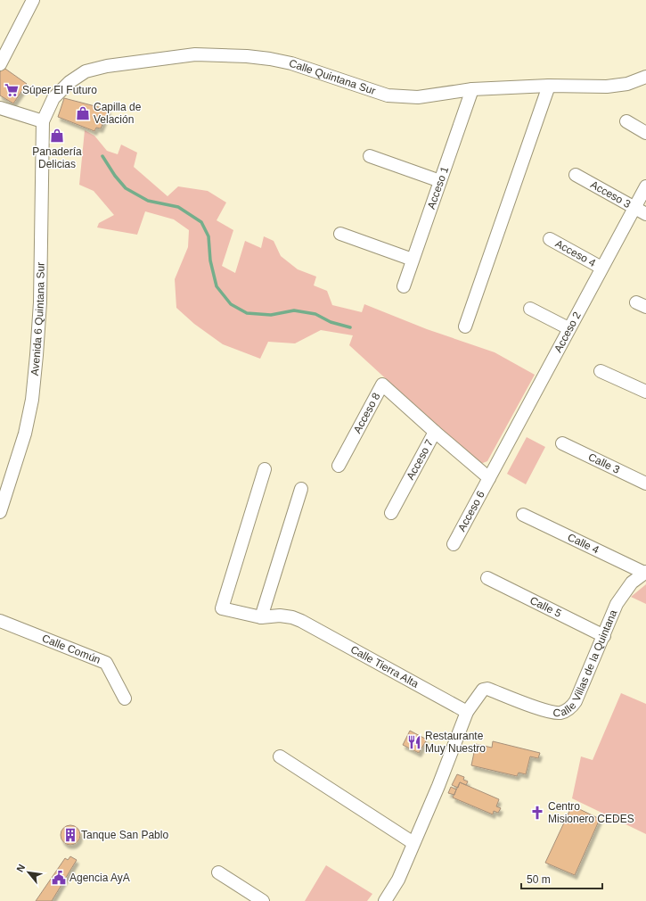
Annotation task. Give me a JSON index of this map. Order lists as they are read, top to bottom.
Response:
{
  "streets": {
    "street": [
      "Calle Quintana Sur",
      "Acceso 1",
      "Acceso 3",
      "Acceso 4",
      "Avenida 6 Quintana Sur",
      "Acceso 2",
      "Acceso 8",
      "Acceso 7",
      "Calle 3",
      "Acceso 6",
      "Calle 4",
      "Calle 5",
      "Calle Común",
      "Calle Villas de la Quintana",
      "Calle Tierra Alta"
    ]
  },
  "crossings": [
    ["Calle Quintana Sur", "Acceso 1"],
    ["Calle Quintana Sur", "Avenida 6 Quintana Sur"],
    ["Acceso 3", "Acceso 2"],
    ["Acceso 4", "Acceso 2"],
    ["Acceso 2", "Acceso 7"],
    ["Acceso 2", "Acceso 6"],
    ["Acceso 8", "Acceso 7"],
    ["Acceso 7", "Acceso 6"],
    ["Calle 4", "Calle Villas de la Quintana"],
    ["Calle 5", "Calle Villas de la Quintana"],
    ["Calle Villas de la Quintana", "Calle Tierra Alta"]
  ],
  "places": {
    "supermarket": ["Súper El Futuro"],
    "shop": ["Capilla de Velación", "Panadería Delicias"],
    "restaurant": ["Restaurante Muy Nuestro"],
    "church": ["Centro Misionero CEDES"],
    "building": ["Tanque San Pablo"],
    "public building": ["Agencia AyA"]
  },
  "scale_bar": "50 m",
  "north": "top left"
}
